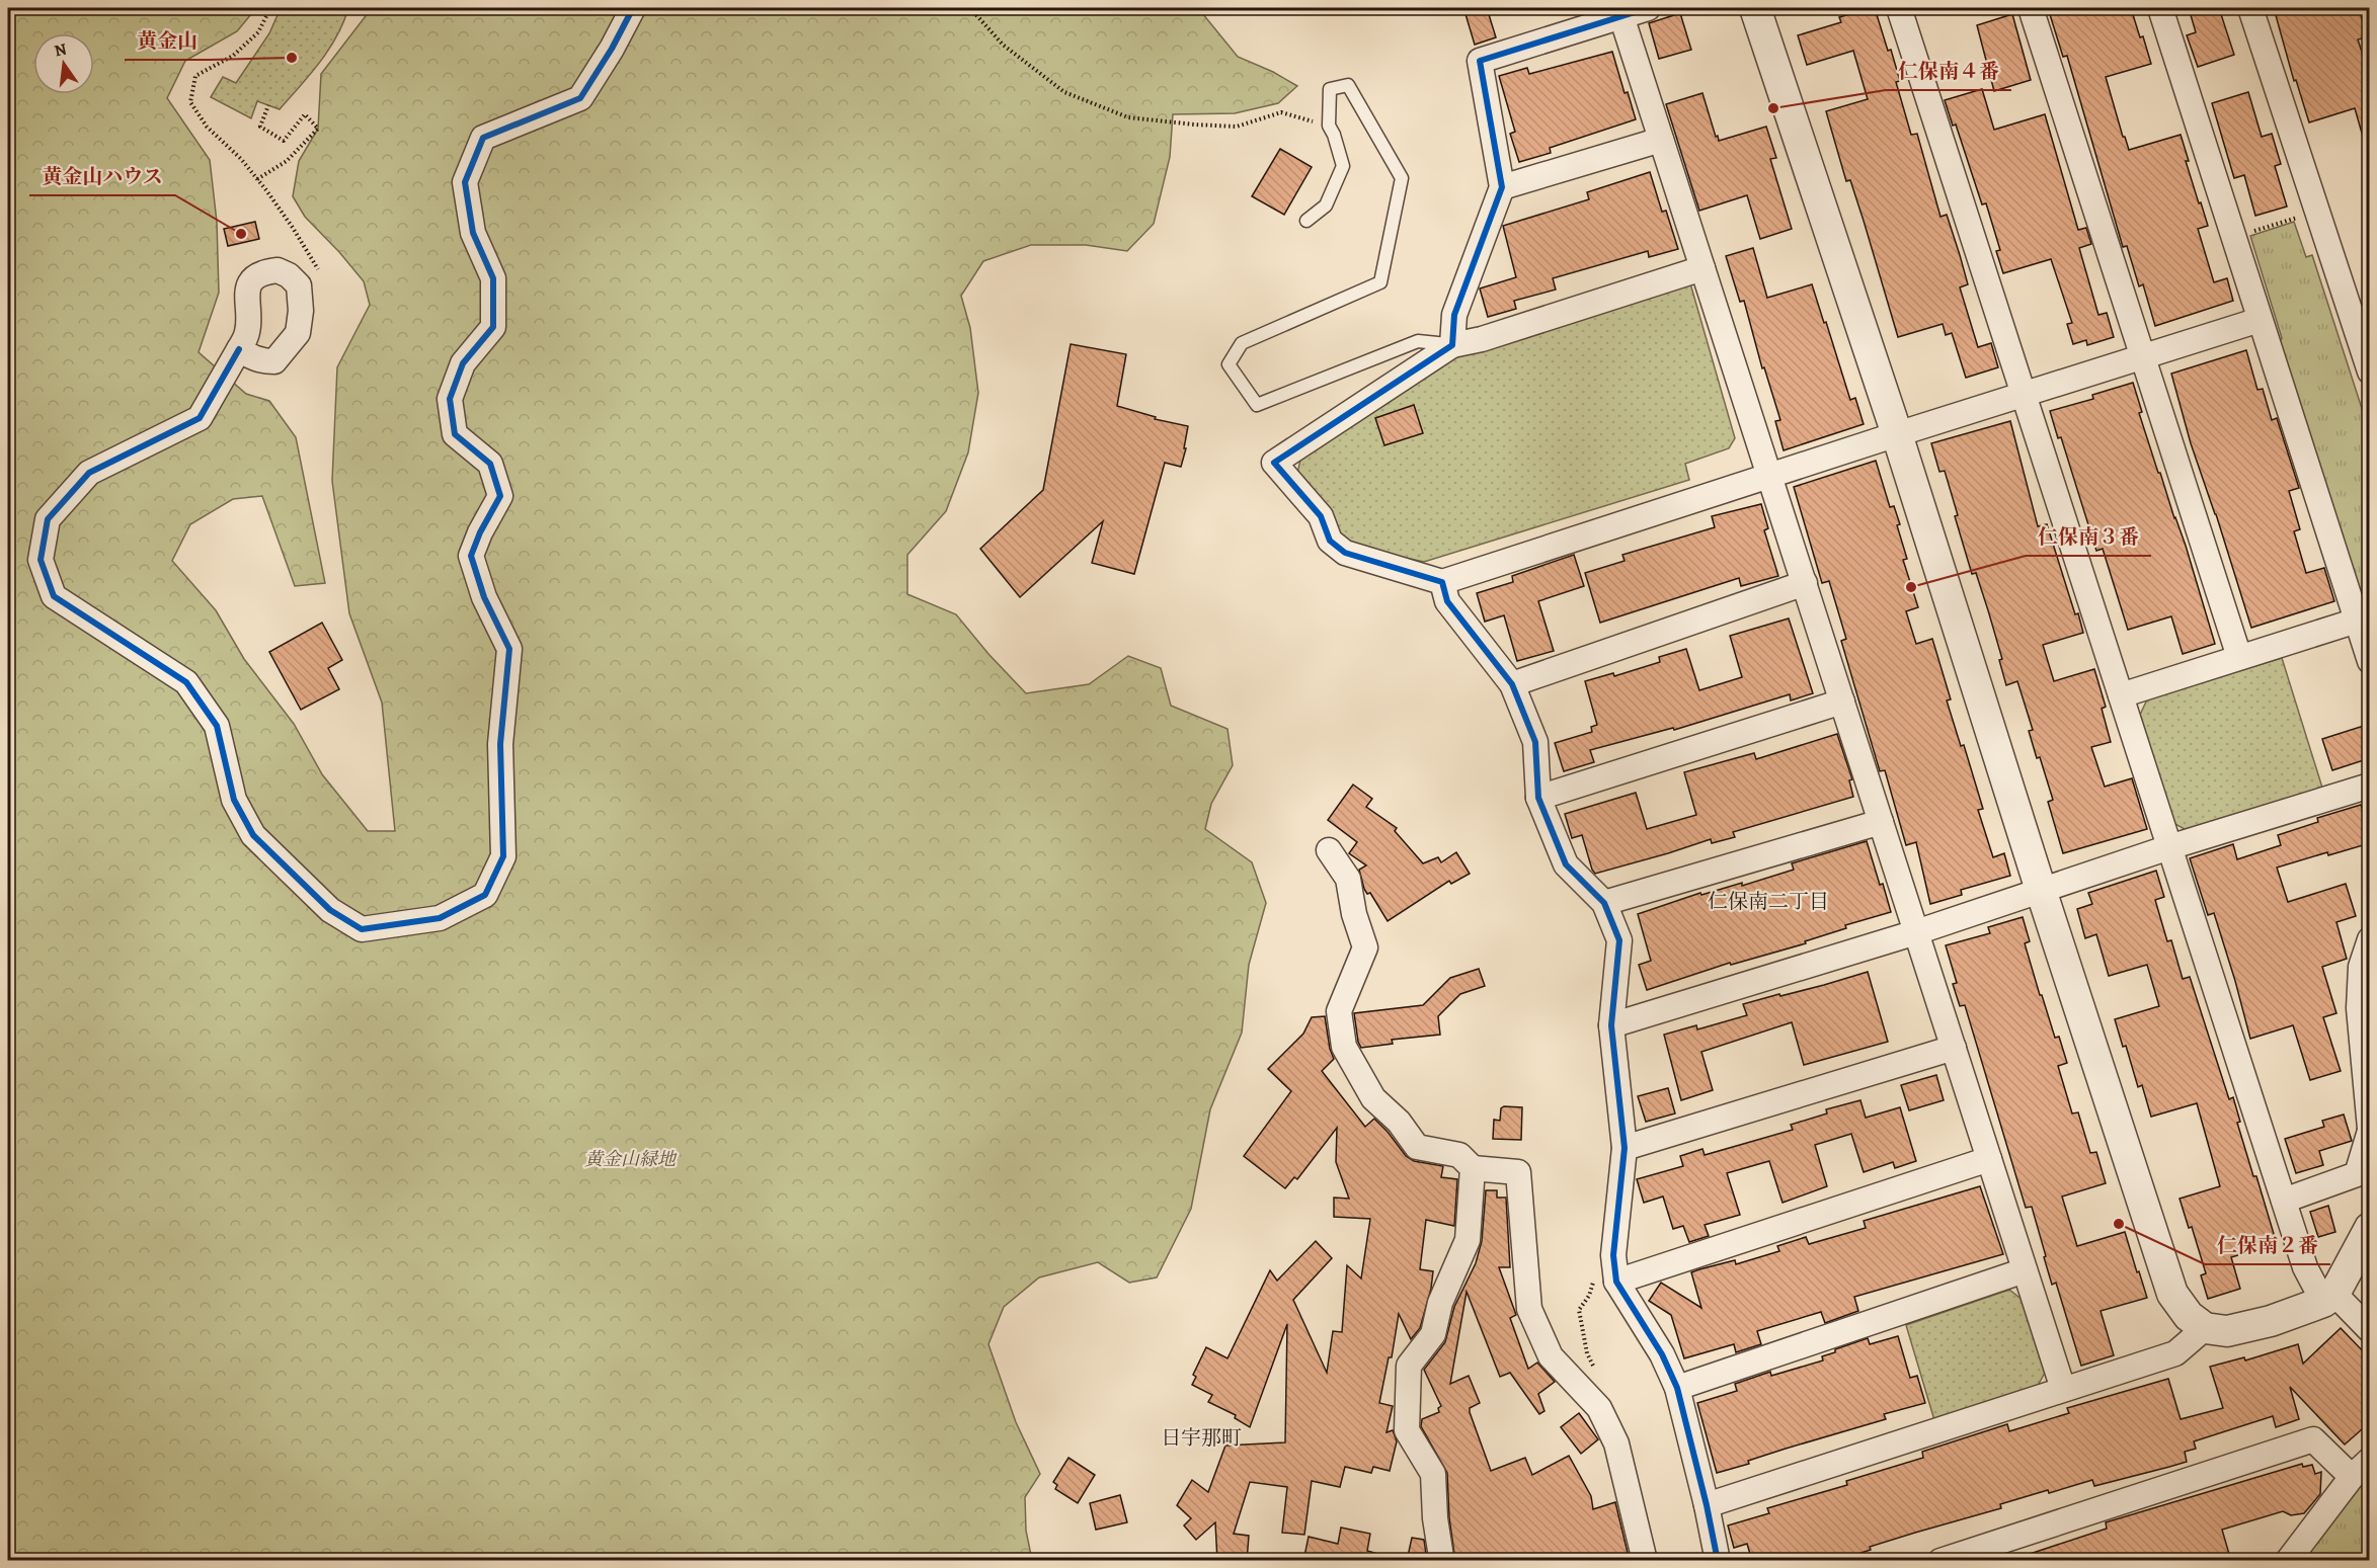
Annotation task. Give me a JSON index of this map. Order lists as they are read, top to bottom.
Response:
{
  "districts": ["仁保南二丁目", "日宇那町"],
  "parks": ["黄金山緑地"],
  "places": [
    "黄金山",
    "仁保南４番",
    "黄金山ハウス",
    "仁保南３番",
    "仁保南２番"
  ],
  "north": "top"
}
